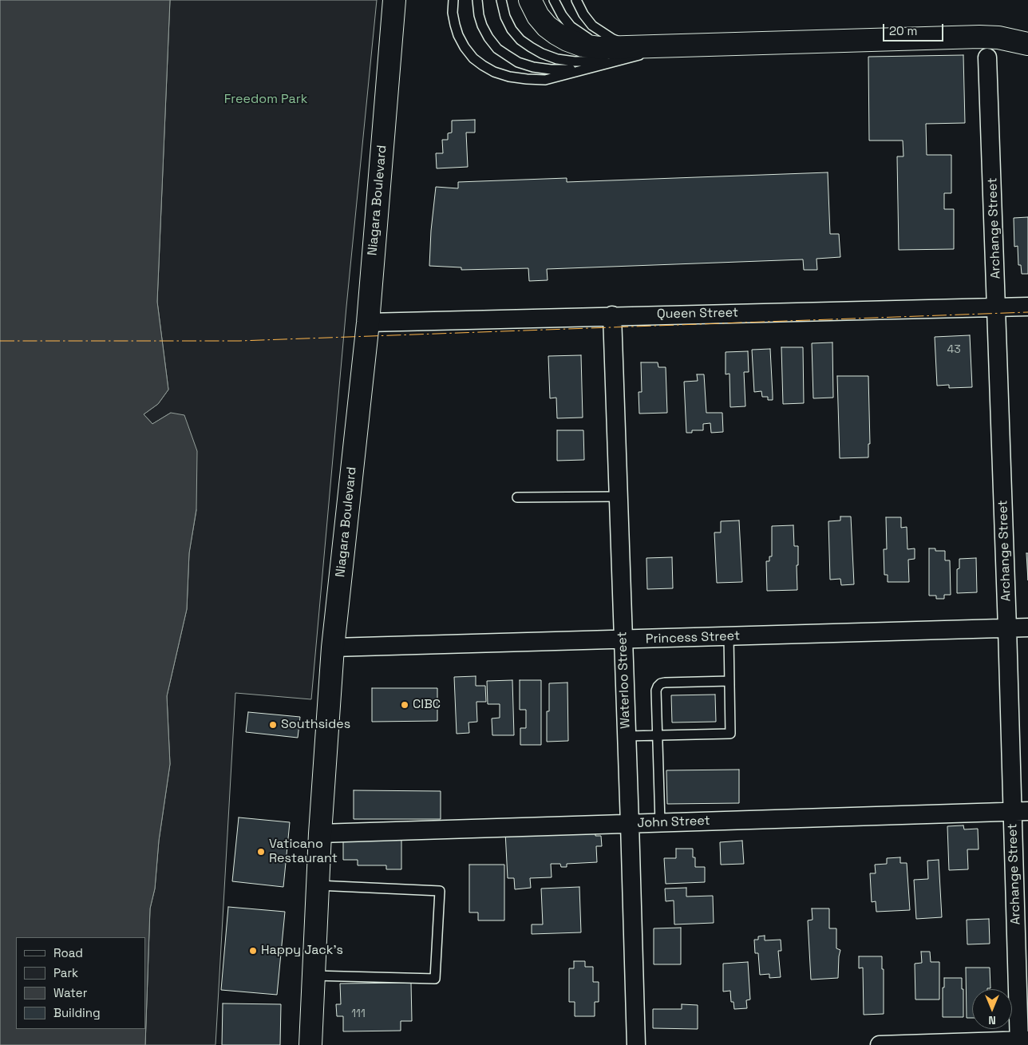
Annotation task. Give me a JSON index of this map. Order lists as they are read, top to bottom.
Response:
{
  "streets": {
    "main road": ["Niagara Boulevard"],
    "street": [
      "Archange Street",
      "Queen Street",
      "Princess Street",
      "Waterloo Street",
      "John Street"
    ]
  },
  "crossings": [
    ["Niagara Boulevard", "Queen Street"],
    ["Niagara Boulevard", "Princess Street"],
    ["Niagara Boulevard", "John Street"],
    ["Archange Street", "Queen Street"],
    ["Archange Street", "Princess Street"],
    ["Archange Street", "John Street"],
    ["Queen Street", "Waterloo Street"],
    ["Princess Street", "Waterloo Street"],
    ["Waterloo Street", "John Street"]
  ],
  "parks": ["Freedom Park"],
  "places": [
    "CIBC",
    "Southsides",
    "Vaticano Restaurant",
    "Happy Jack's"
  ],
  "house_numbers": ["43", "111"],
  "legend": [
    "Road",
    "Park",
    "Water",
    "Building"
  ],
  "scale_bar": "20 m",
  "north": "bottom"
}
